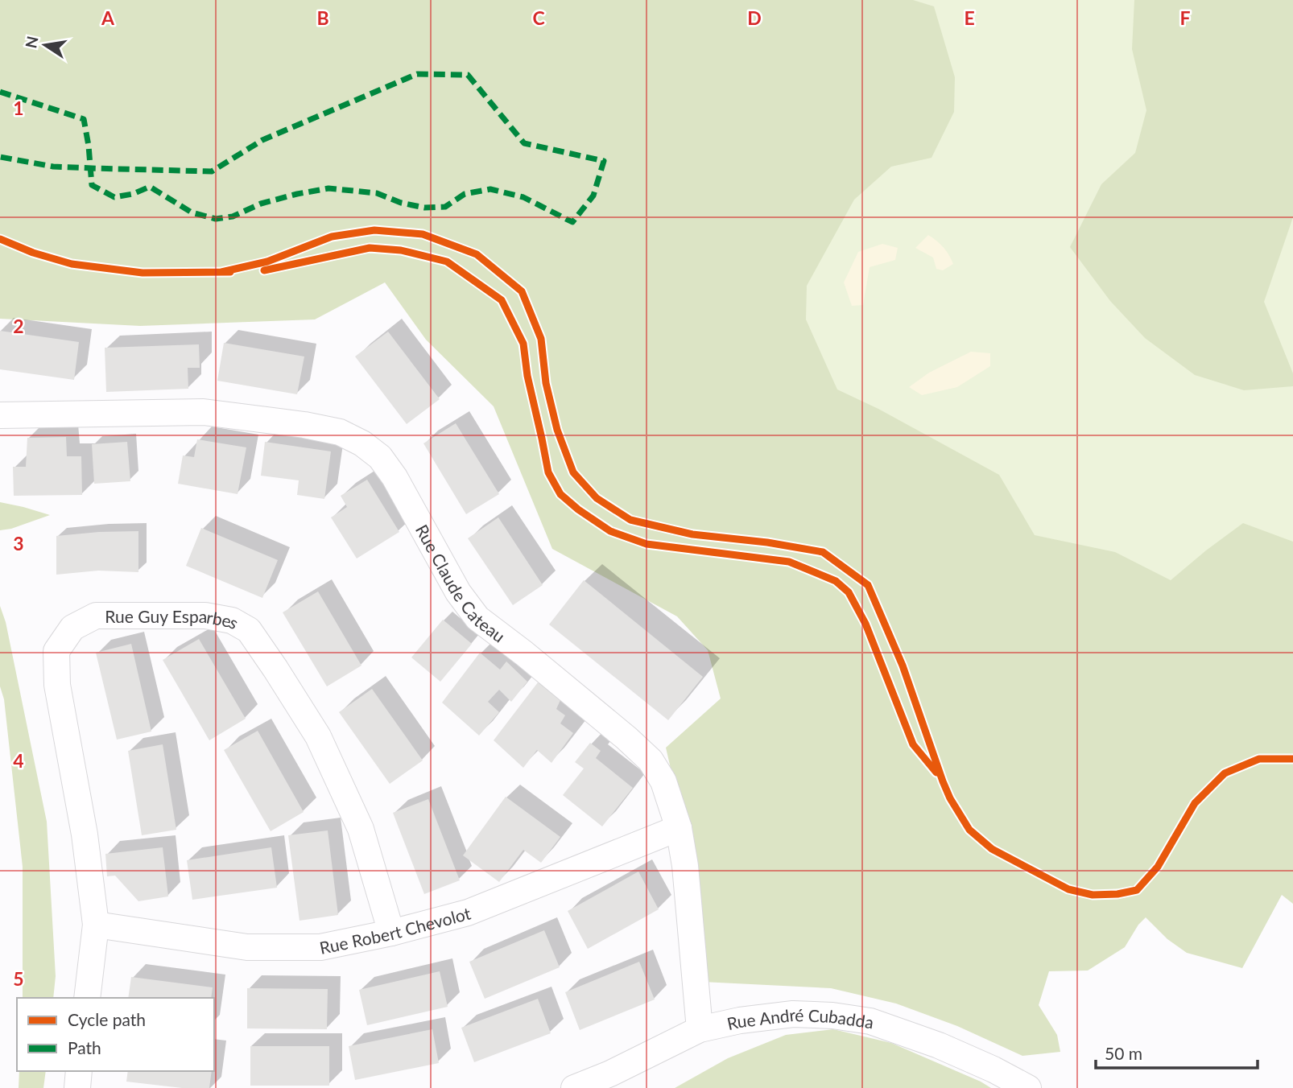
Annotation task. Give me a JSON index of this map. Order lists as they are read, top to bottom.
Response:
{
  "streets": {
    "street": [
      "Rue Claude Cateau",
      "Rue Guy Esparbes",
      "Rue Robert Chevolot",
      "Rue André Cubadda"
    ]
  },
  "crossings": [
    ["Rue Claude Cateau", "Rue Robert Chevolot"],
    ["Rue Claude Cateau", "Rue André Cubadda"],
    ["Rue Guy Esparbes", "Rue Robert Chevolot"]
  ],
  "legend": ["Cycle path", "Path"],
  "scale_bar": "50 m",
  "north": "left",
  "grid": {
    "columns": [
      "A",
      "B",
      "C",
      "D",
      "E",
      "F"
    ],
    "rows": [
      "1",
      "2",
      "3",
      "4",
      "5"
    ]
  }
}
